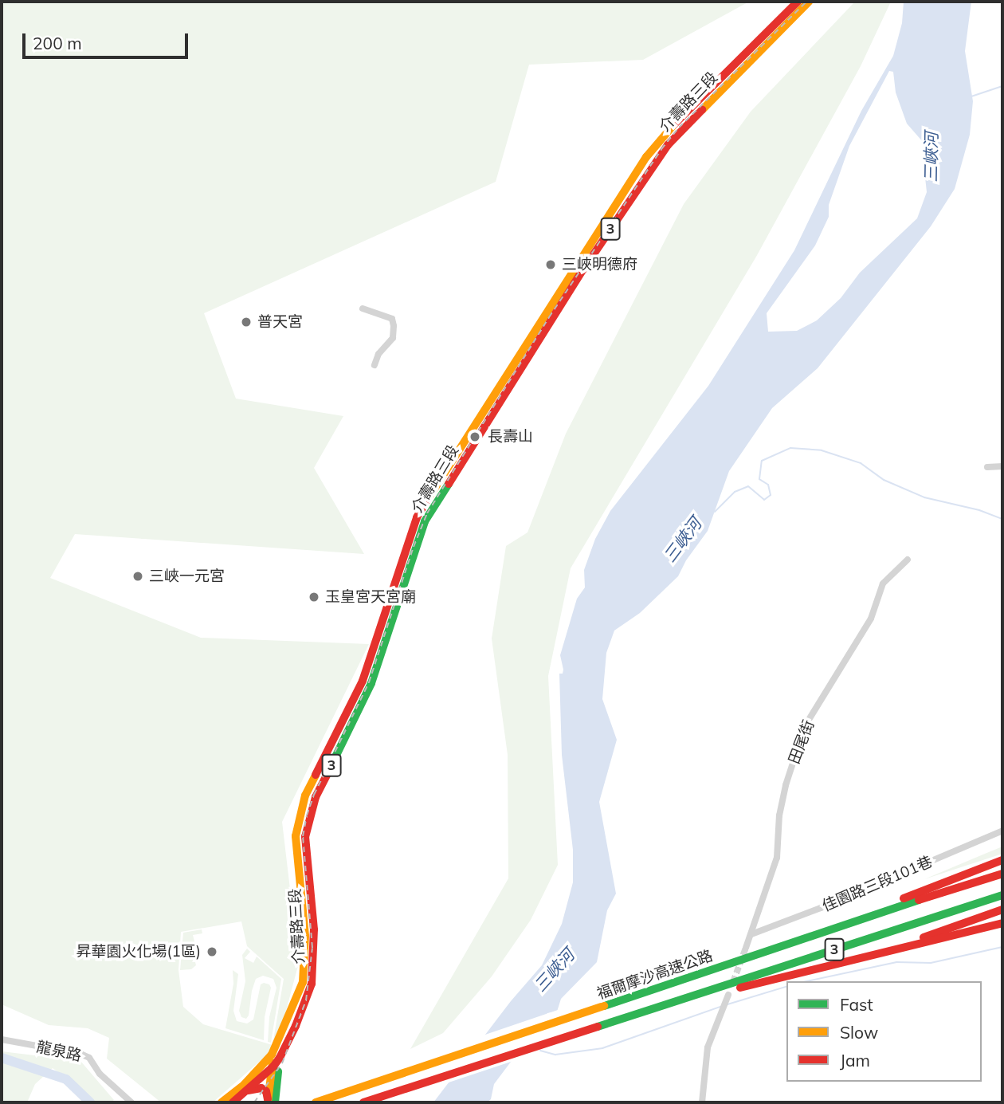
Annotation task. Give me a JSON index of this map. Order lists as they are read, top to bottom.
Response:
{
  "streets": {
    "main road": ["介壽路三段", "3", "福爾摩沙高速公路"],
    "street": ["田尾街", "佳園路三段101巷", "龍泉路"]
  },
  "crossings": [
    ["介壽路三段", "3"],
    ["田尾街", "佳園路三段101巷"]
  ],
  "water": ["三峽河"],
  "places": [
    "三峽明德府",
    "普天宮",
    "長壽山",
    "三峽一元宮",
    "玉皇宮天宮廟",
    "昇華園火化場(1區)"
  ],
  "legend": ["Fast", "Slow", "Jam"],
  "scale_bar": "200 m"
}
